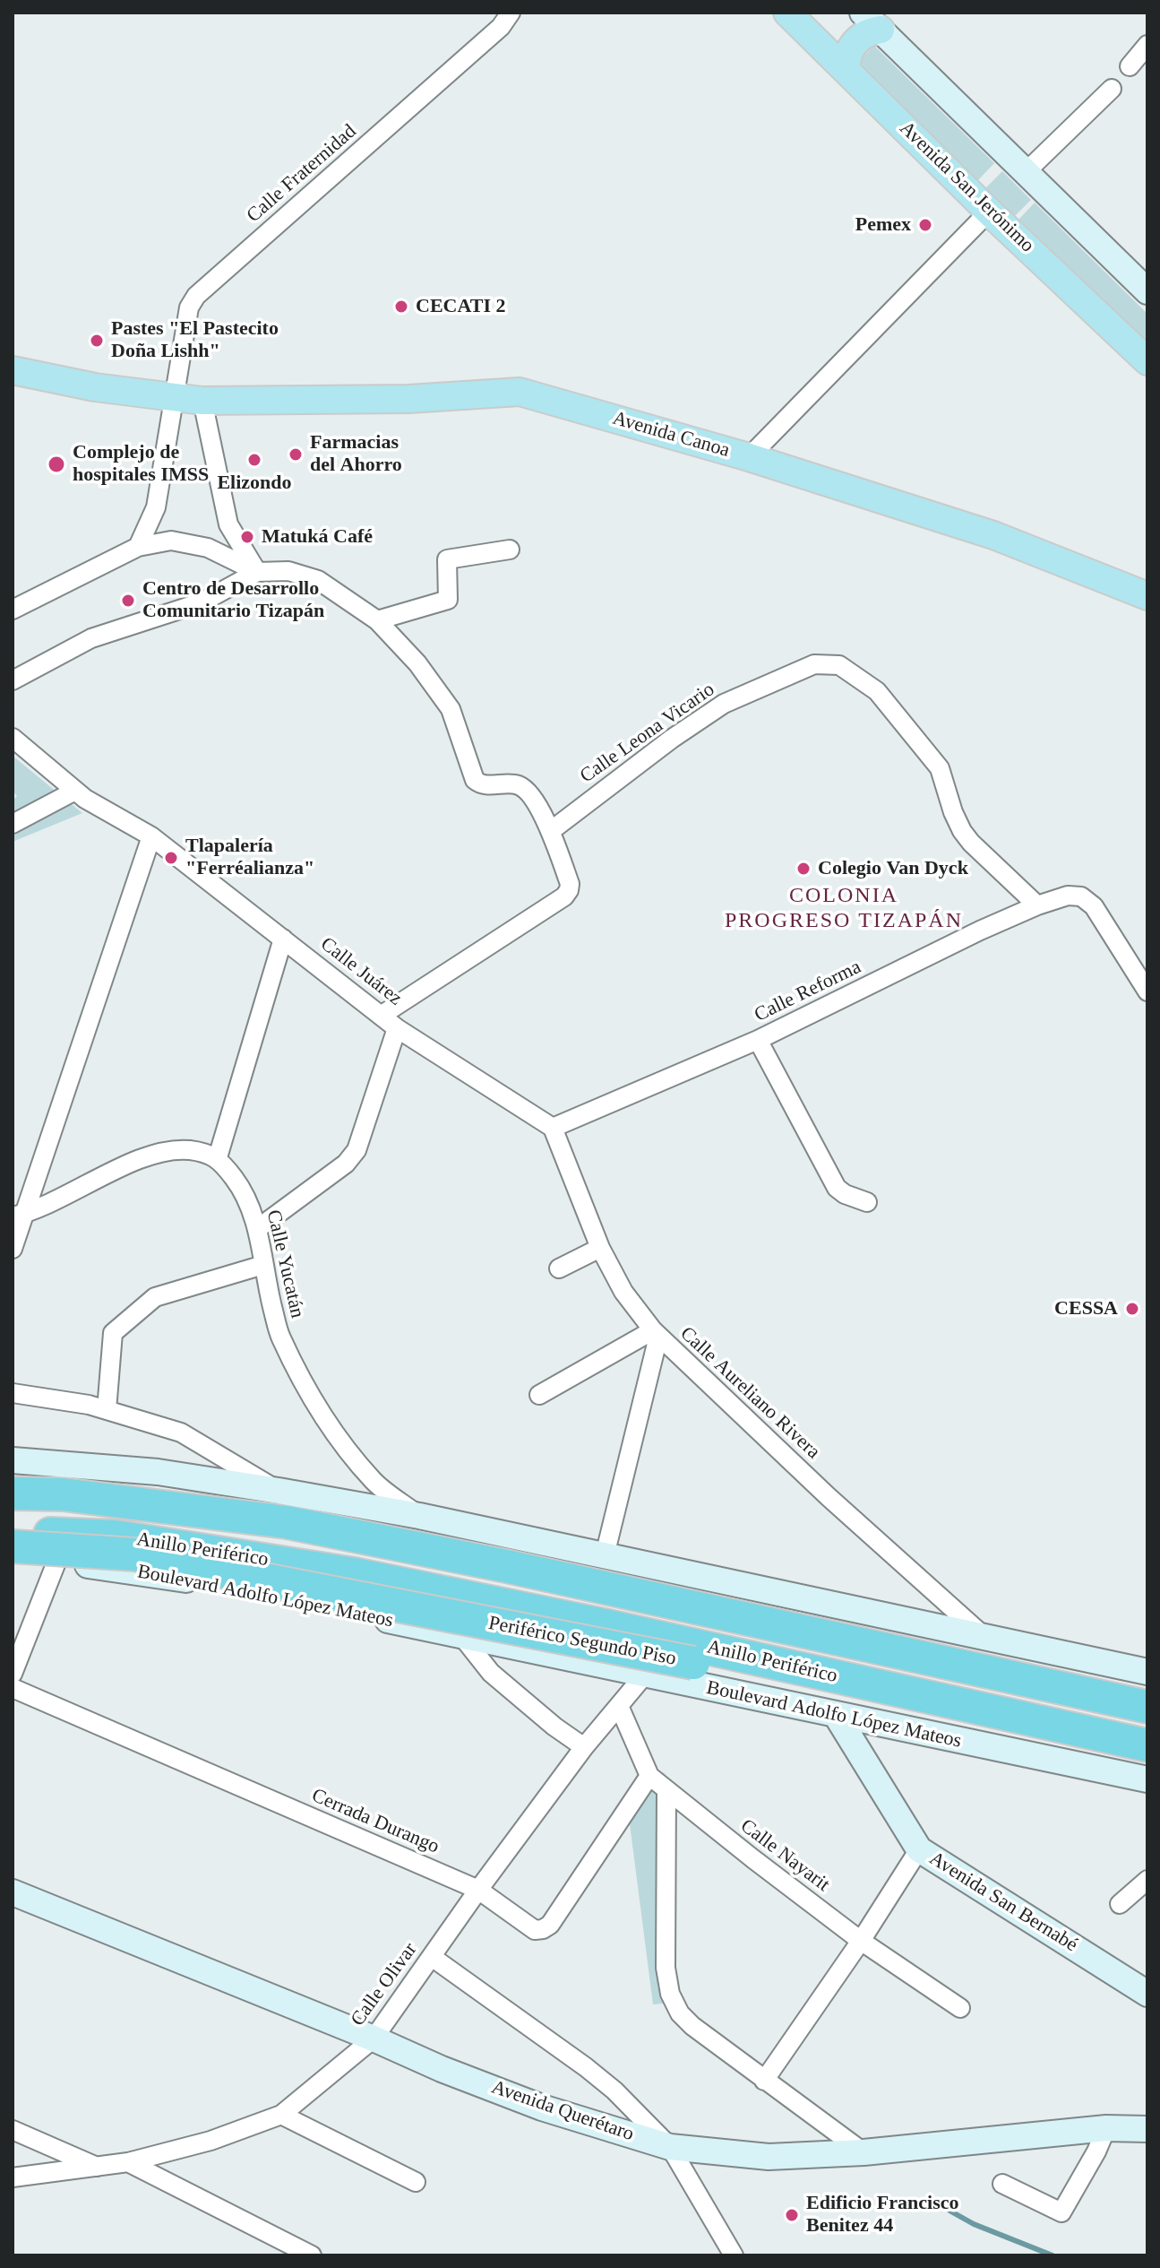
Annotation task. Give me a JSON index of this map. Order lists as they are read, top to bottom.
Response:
{
  "streets": {
    "highway": ["Anillo Periférico", "Periférico Segundo Piso"],
    "main road": [
      "Avenida San Jerónimo",
      "Avenida Canoa",
      "Boulevard Adolfo López Mateos",
      "Avenida San Bernabé",
      "Avenida Querétaro"
    ],
    "street": [
      "Calle Fraternidad",
      "Calle Leona Vicario",
      "Calle Juárez",
      "Calle Reforma",
      "Calle Yucatán",
      "Calle Aureliano Rivera",
      "Cerrada Durango",
      "Calle Nayarit",
      "Calle Olivar"
    ]
  },
  "crossings": [
    ["Calle Fraternidad", "Avenida Canoa"],
    ["Calle Leona Vicario", "Calle Reforma"],
    ["Calle Juárez", "Calle Reforma"],
    ["Calle Juárez", "Calle Aureliano Rivera"],
    ["Calle Reforma", "Calle Aureliano Rivera"],
    ["Boulevard Adolfo López Mateos", "Avenida San Bernabé"],
    ["Boulevard Adolfo López Mateos", "Calle Olivar"],
    ["Cerrada Durango", "Calle Nayarit"],
    ["Cerrada Durango", "Calle Olivar"],
    ["Calle Nayarit", "Calle Olivar"],
    ["Calle Olivar", "Avenida Querétaro"]
  ],
  "districts": ["COLONIA PROGRESO TIZAPÁN"],
  "places": [
    "Pemex",
    "CECATI 2",
    "Pastes \"El Pastecito Doña Lishh\"",
    "Farmacias del Ahorro",
    "Elizondo",
    "Complejo de hospitales IMSS",
    "Matuká Café",
    "Centro de Desarrollo Comunitario Tizapán",
    "Tlapalería \"Ferréalianza\"",
    "Colegio Van Dyck",
    "CESSA",
    "Edificio Francisco Benitez 44"
  ]
}
